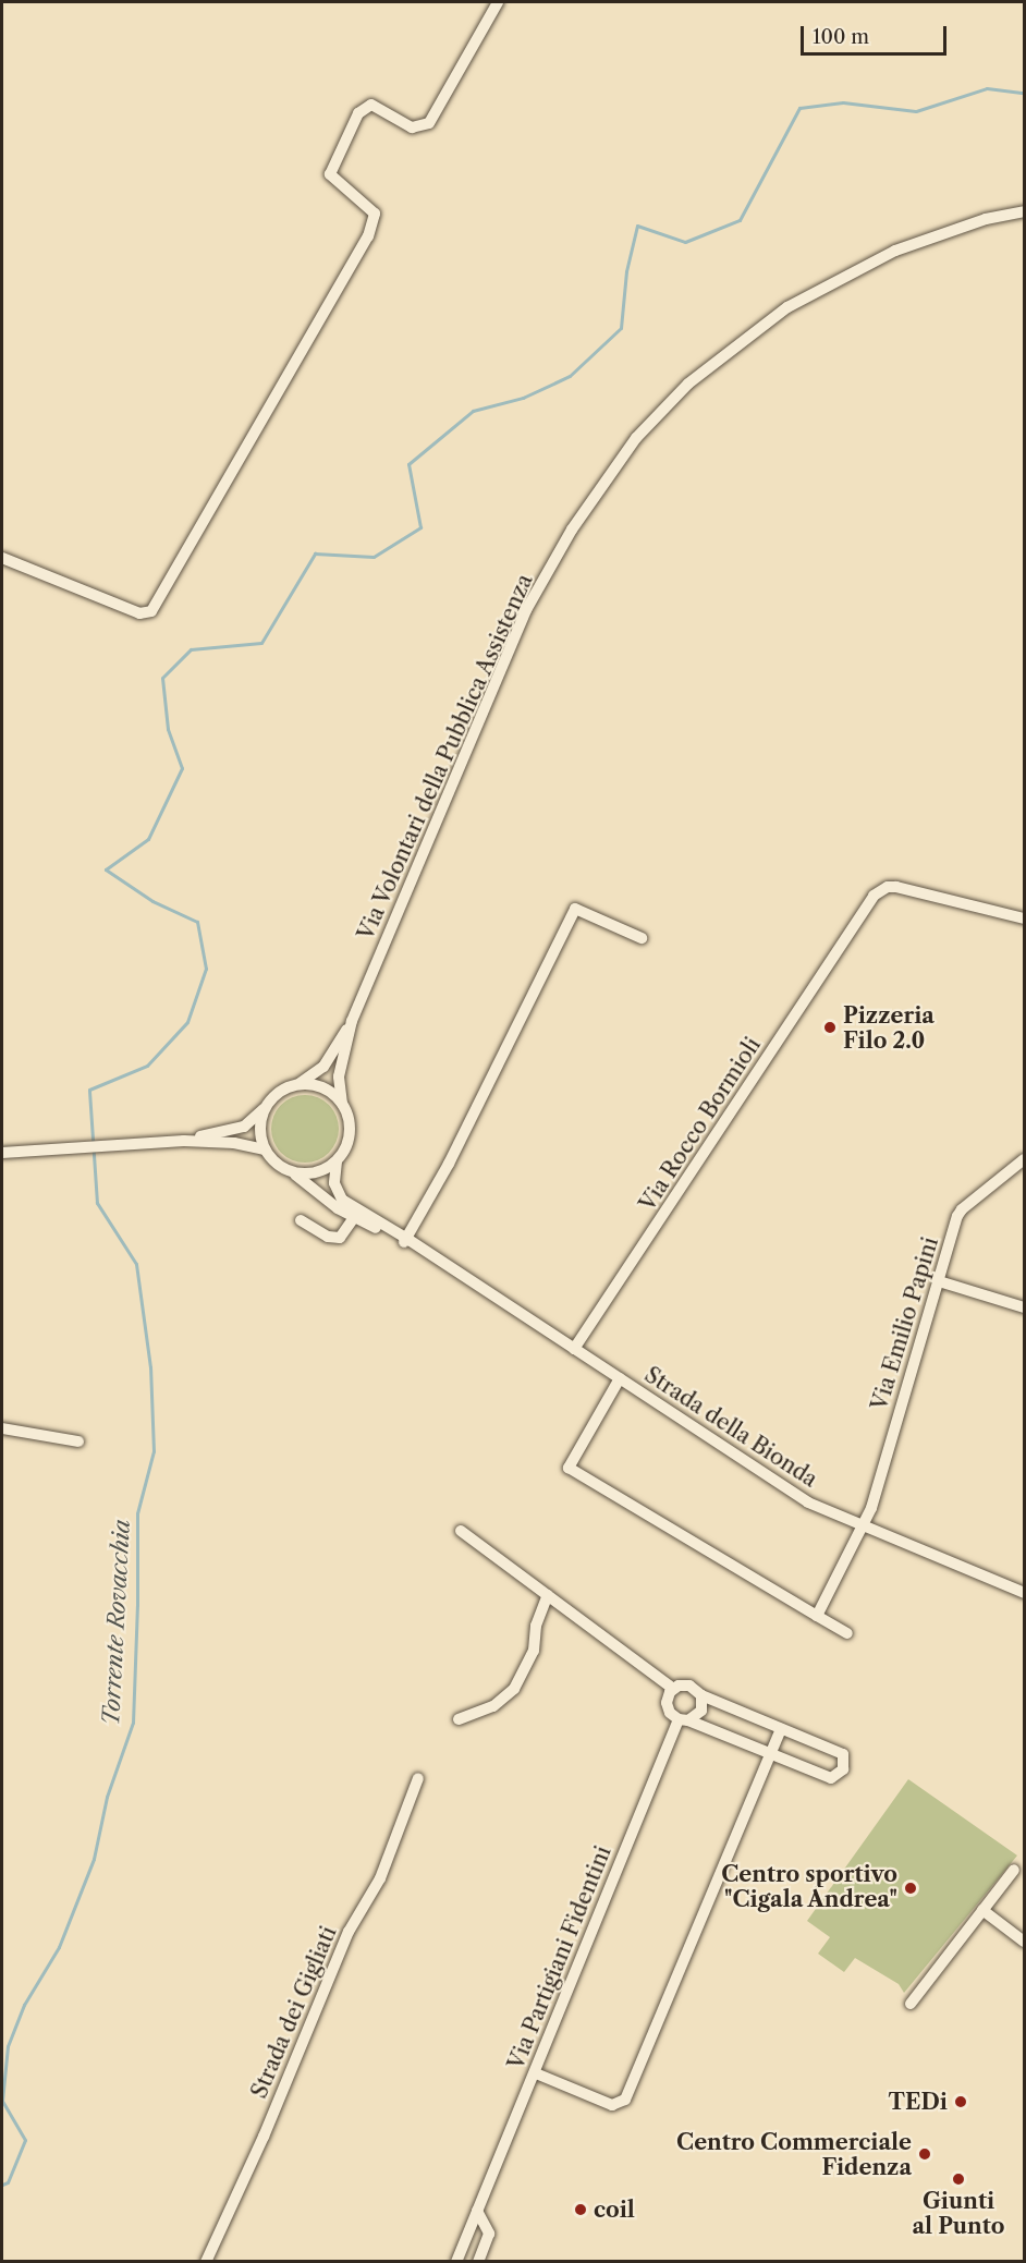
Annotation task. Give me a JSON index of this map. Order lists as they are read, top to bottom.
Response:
{
  "streets": {
    "street": [
      "Via Volontari della Pubblica Assistenza",
      "Via Rocco Bormioli",
      "Via Emilio Papini",
      "Strada della Bionda",
      "Via Partigiani Fidentini",
      "Strada dei Gigliati"
    ]
  },
  "crossings": [
    ["Via Volontari della Pubblica Assistenza", "Strada della Bionda"],
    ["Via Rocco Bormioli", "Strada della Bionda"],
    ["Via Emilio Papini", "Strada della Bionda"]
  ],
  "water": ["Torrente Rovacchia"],
  "places": [
    "Pizzeria Filo 2.0",
    "Centro sportivo \"Cigala Andrea\"",
    "TEDi",
    "Centro Commerciale Fidenza",
    "Giunti al Punto",
    "coil"
  ],
  "scale_bar": "100 m"
}
